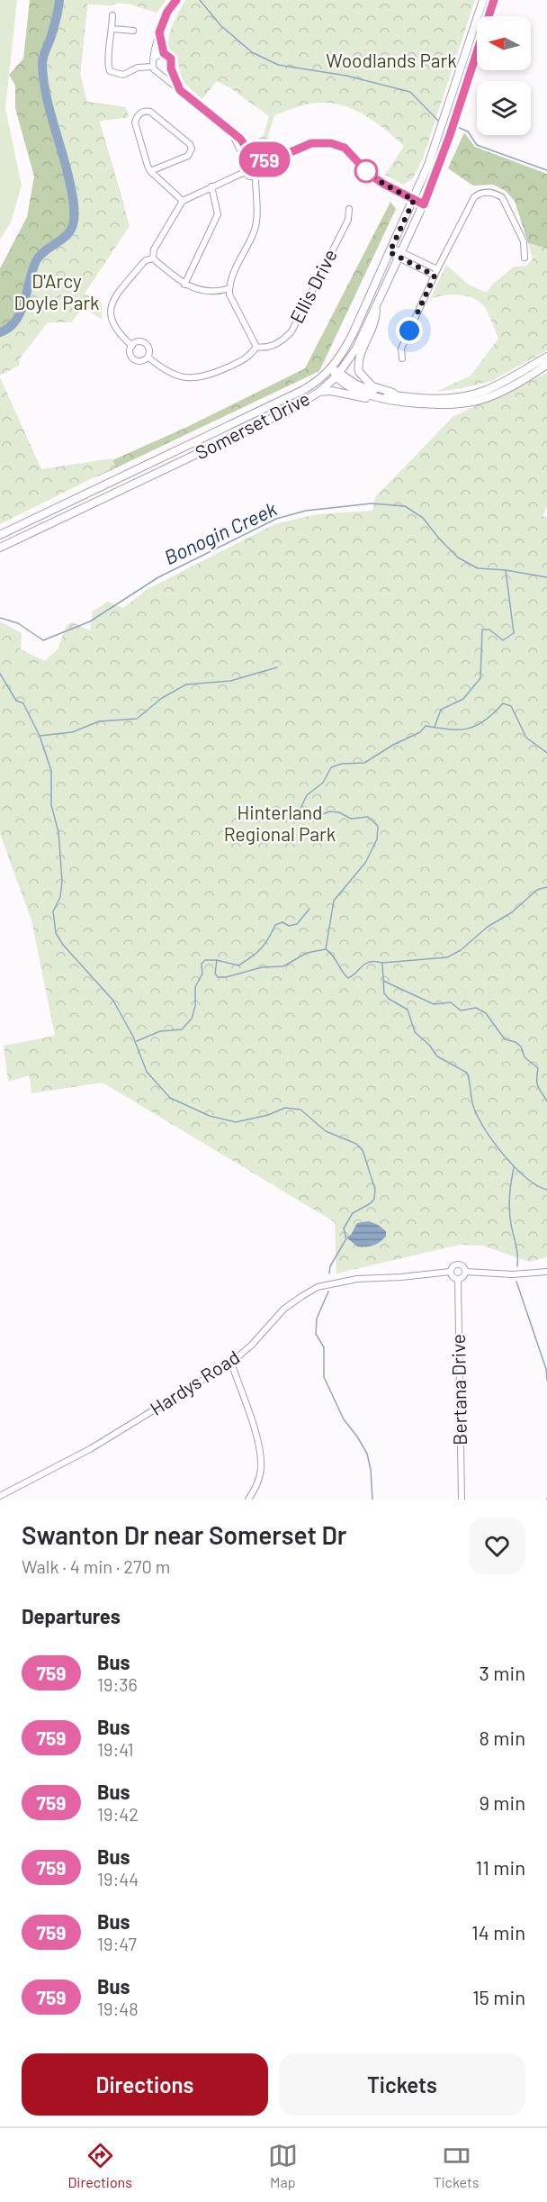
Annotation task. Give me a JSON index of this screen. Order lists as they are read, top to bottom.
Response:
{
  "streets": {
    "main road": ["Somerset Drive"],
    "street": ["Ellis Drive", "Hardys Road", "Bertana Drive"]
  },
  "crossings": [
    ["Hardys Road", "Bertana Drive"]
  ],
  "water": ["Bonogin Creek"],
  "parks": ["Woodlands Park", "D'Arcy Doyle Park", "Hinterland Regional Park"],
  "lines": ["bus line 759"],
  "north": "left",
  "page": {
    "on_map": "759",
    "heading": [
      ["Swanton Dr near Somerset Dr", "Walk · 4 min · 270 m"],
      "Departures"
    ],
    "list": [
      {
        "mark": "759",
        "name": "Bus",
        "note": "19:36",
        "value": "3 min"
      },
      {
        "mark": "759",
        "name": "Bus",
        "note": "19:41",
        "value": "8 min"
      },
      {
        "mark": "759",
        "name": "Bus",
        "note": "19:42",
        "value": "9 min"
      },
      {
        "mark": "759",
        "name": "Bus",
        "note": "19:44",
        "value": "11 min"
      },
      {
        "mark": "759",
        "name": "Bus",
        "note": "19:47",
        "value": "14 min"
      },
      {
        "mark": "759",
        "name": "Bus",
        "note": "19:48",
        "value": "15 min"
      }
    ],
    "buttons": ["Directions", "Tickets"],
    "tabs": ["Directions", "Map", "Tickets"]
  }
}
